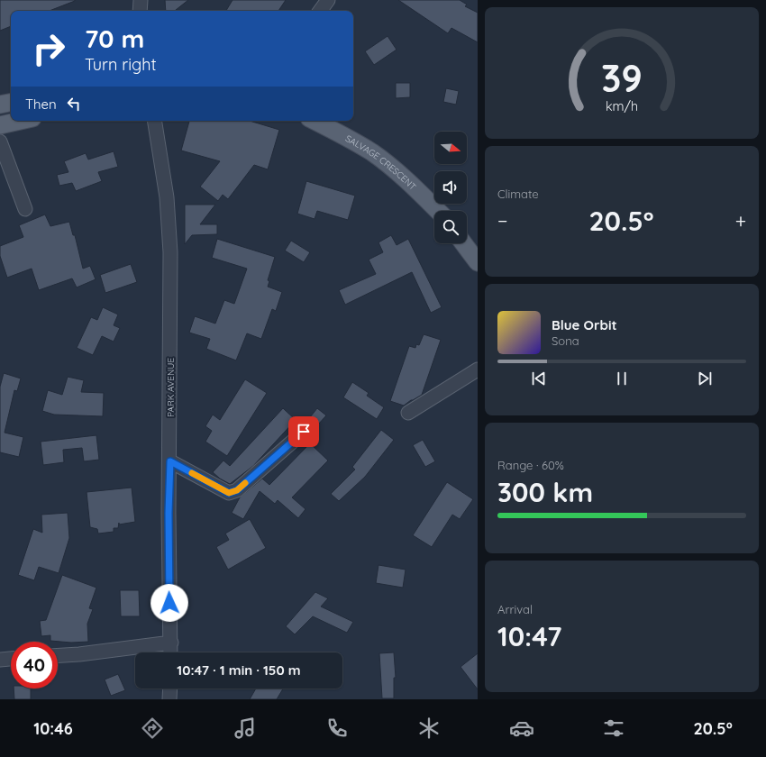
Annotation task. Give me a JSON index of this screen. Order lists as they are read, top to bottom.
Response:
{
  "streets": {
    "main road": ["SALVAGE CRESCENT"],
    "street": ["PARK AVENUE"]
  },
  "north": "right",
  "page": {
    "turn": ["70 m", "Turn right"],
    "then": "Then",
    "tile": [
      "Climate",
      ["Range · 60%", "300 km"],
      ["Arrival", "10:47"]
    ],
    "heat": ["−", "20.5°", "+"],
    "song": ["Blue Orbit", "Sona"],
    "limit": "40",
    "trip": "10:47 · 1 min · 150 m",
    "tabs": ["10:46", "20.5°"],
    "gauge": ["39", "km/h"]
  }
}
